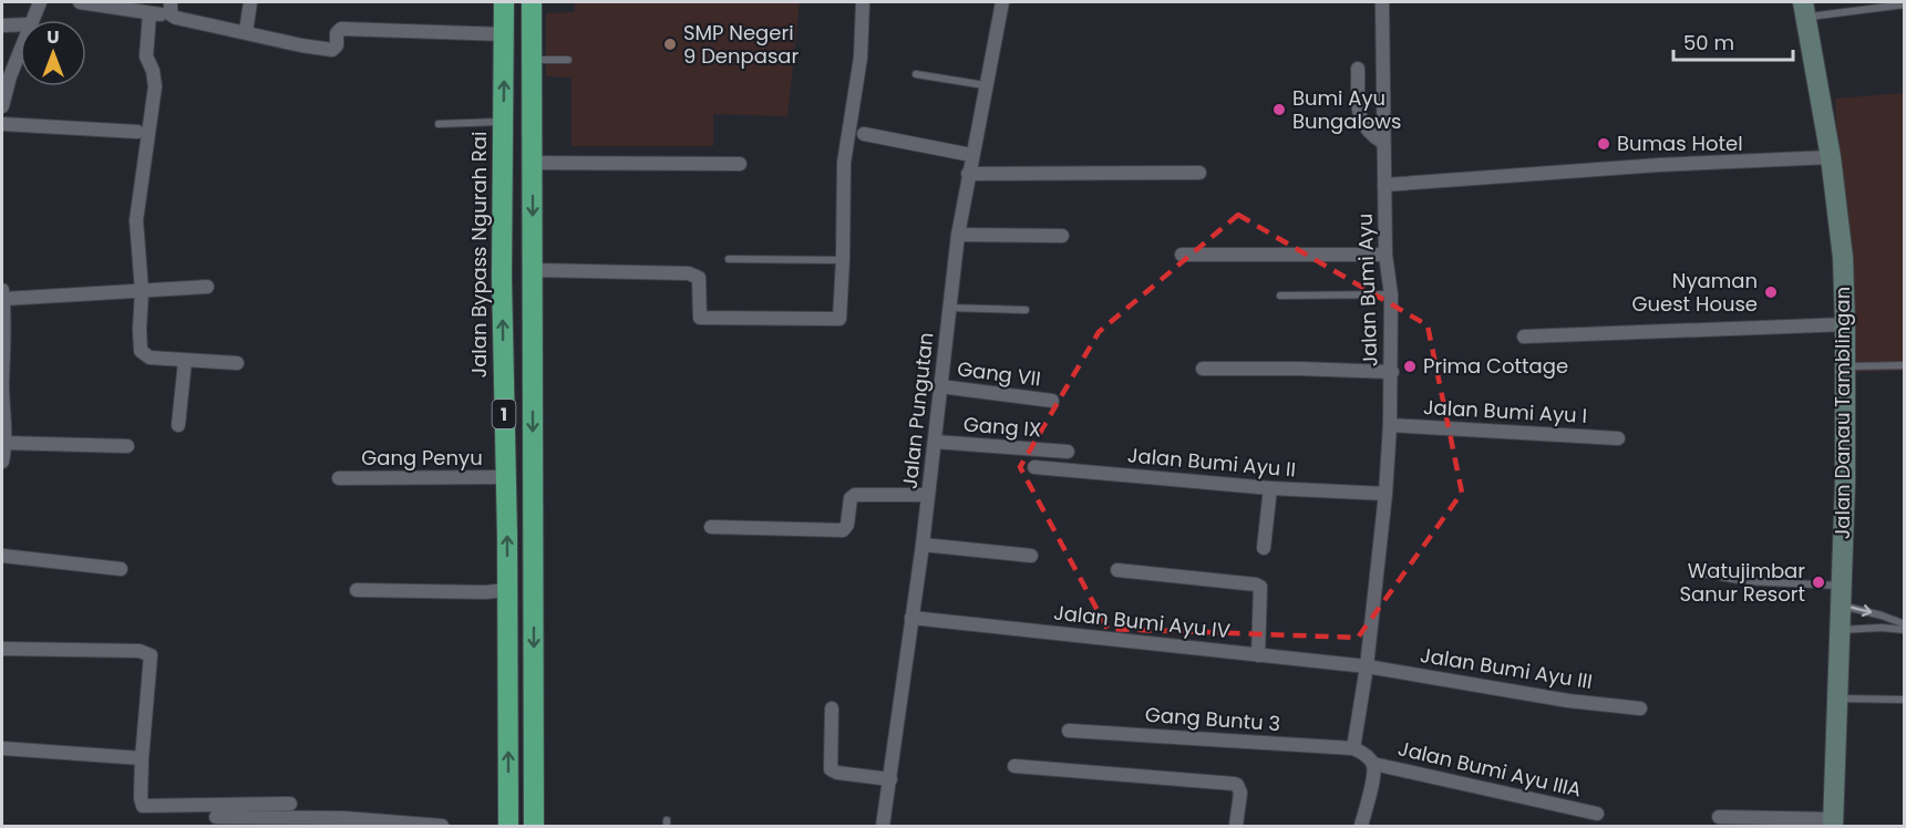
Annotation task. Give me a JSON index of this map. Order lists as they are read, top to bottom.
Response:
{
  "streets": {
    "highway": ["Jalan Bypass Ngurah Rai", "1"],
    "street": [
      "Jalan Bumi Ayu",
      "Gang VII",
      "Jalan Pungutan",
      "Jalan Bumi Ayu I",
      "Jalan Danau Tamblingan",
      "Gang IX",
      "Gang Penyu",
      "Jalan Bumi Ayu II",
      "Jalan Bumi Ayu IV",
      "Jalan Bumi Ayu III",
      "Gang Buntu 3",
      "Jalan Bumi Ayu IIIA"
    ]
  },
  "crossings": [
    ["Jalan Bypass Ngurah Rai", "Gang Penyu"],
    ["Jalan Bumi Ayu", "Jalan Bumi Ayu I"],
    ["Jalan Bumi Ayu", "Jalan Danau Tamblingan"],
    ["Jalan Bumi Ayu", "Jalan Bumi Ayu II"],
    ["Jalan Bumi Ayu", "Jalan Bumi Ayu IV"],
    ["Jalan Bumi Ayu", "Jalan Bumi Ayu III"],
    ["Jalan Bumi Ayu", "Gang Buntu 3"],
    ["Gang VII", "Jalan Pungutan"],
    ["Jalan Pungutan", "Gang IX"],
    ["Jalan Pungutan", "Jalan Bumi Ayu IV"],
    ["Jalan Bumi Ayu IV", "Jalan Bumi Ayu III"]
  ],
  "places": [
    "SMP Negeri 9 Denpasar",
    "Bumi Ayu Bungalows",
    "Bumas Hotel",
    "Nyaman Guest House",
    "Prima Cottage",
    "Watujimbar Sanur Resort"
  ],
  "scale_bar": "50 m",
  "north": "top"
}
